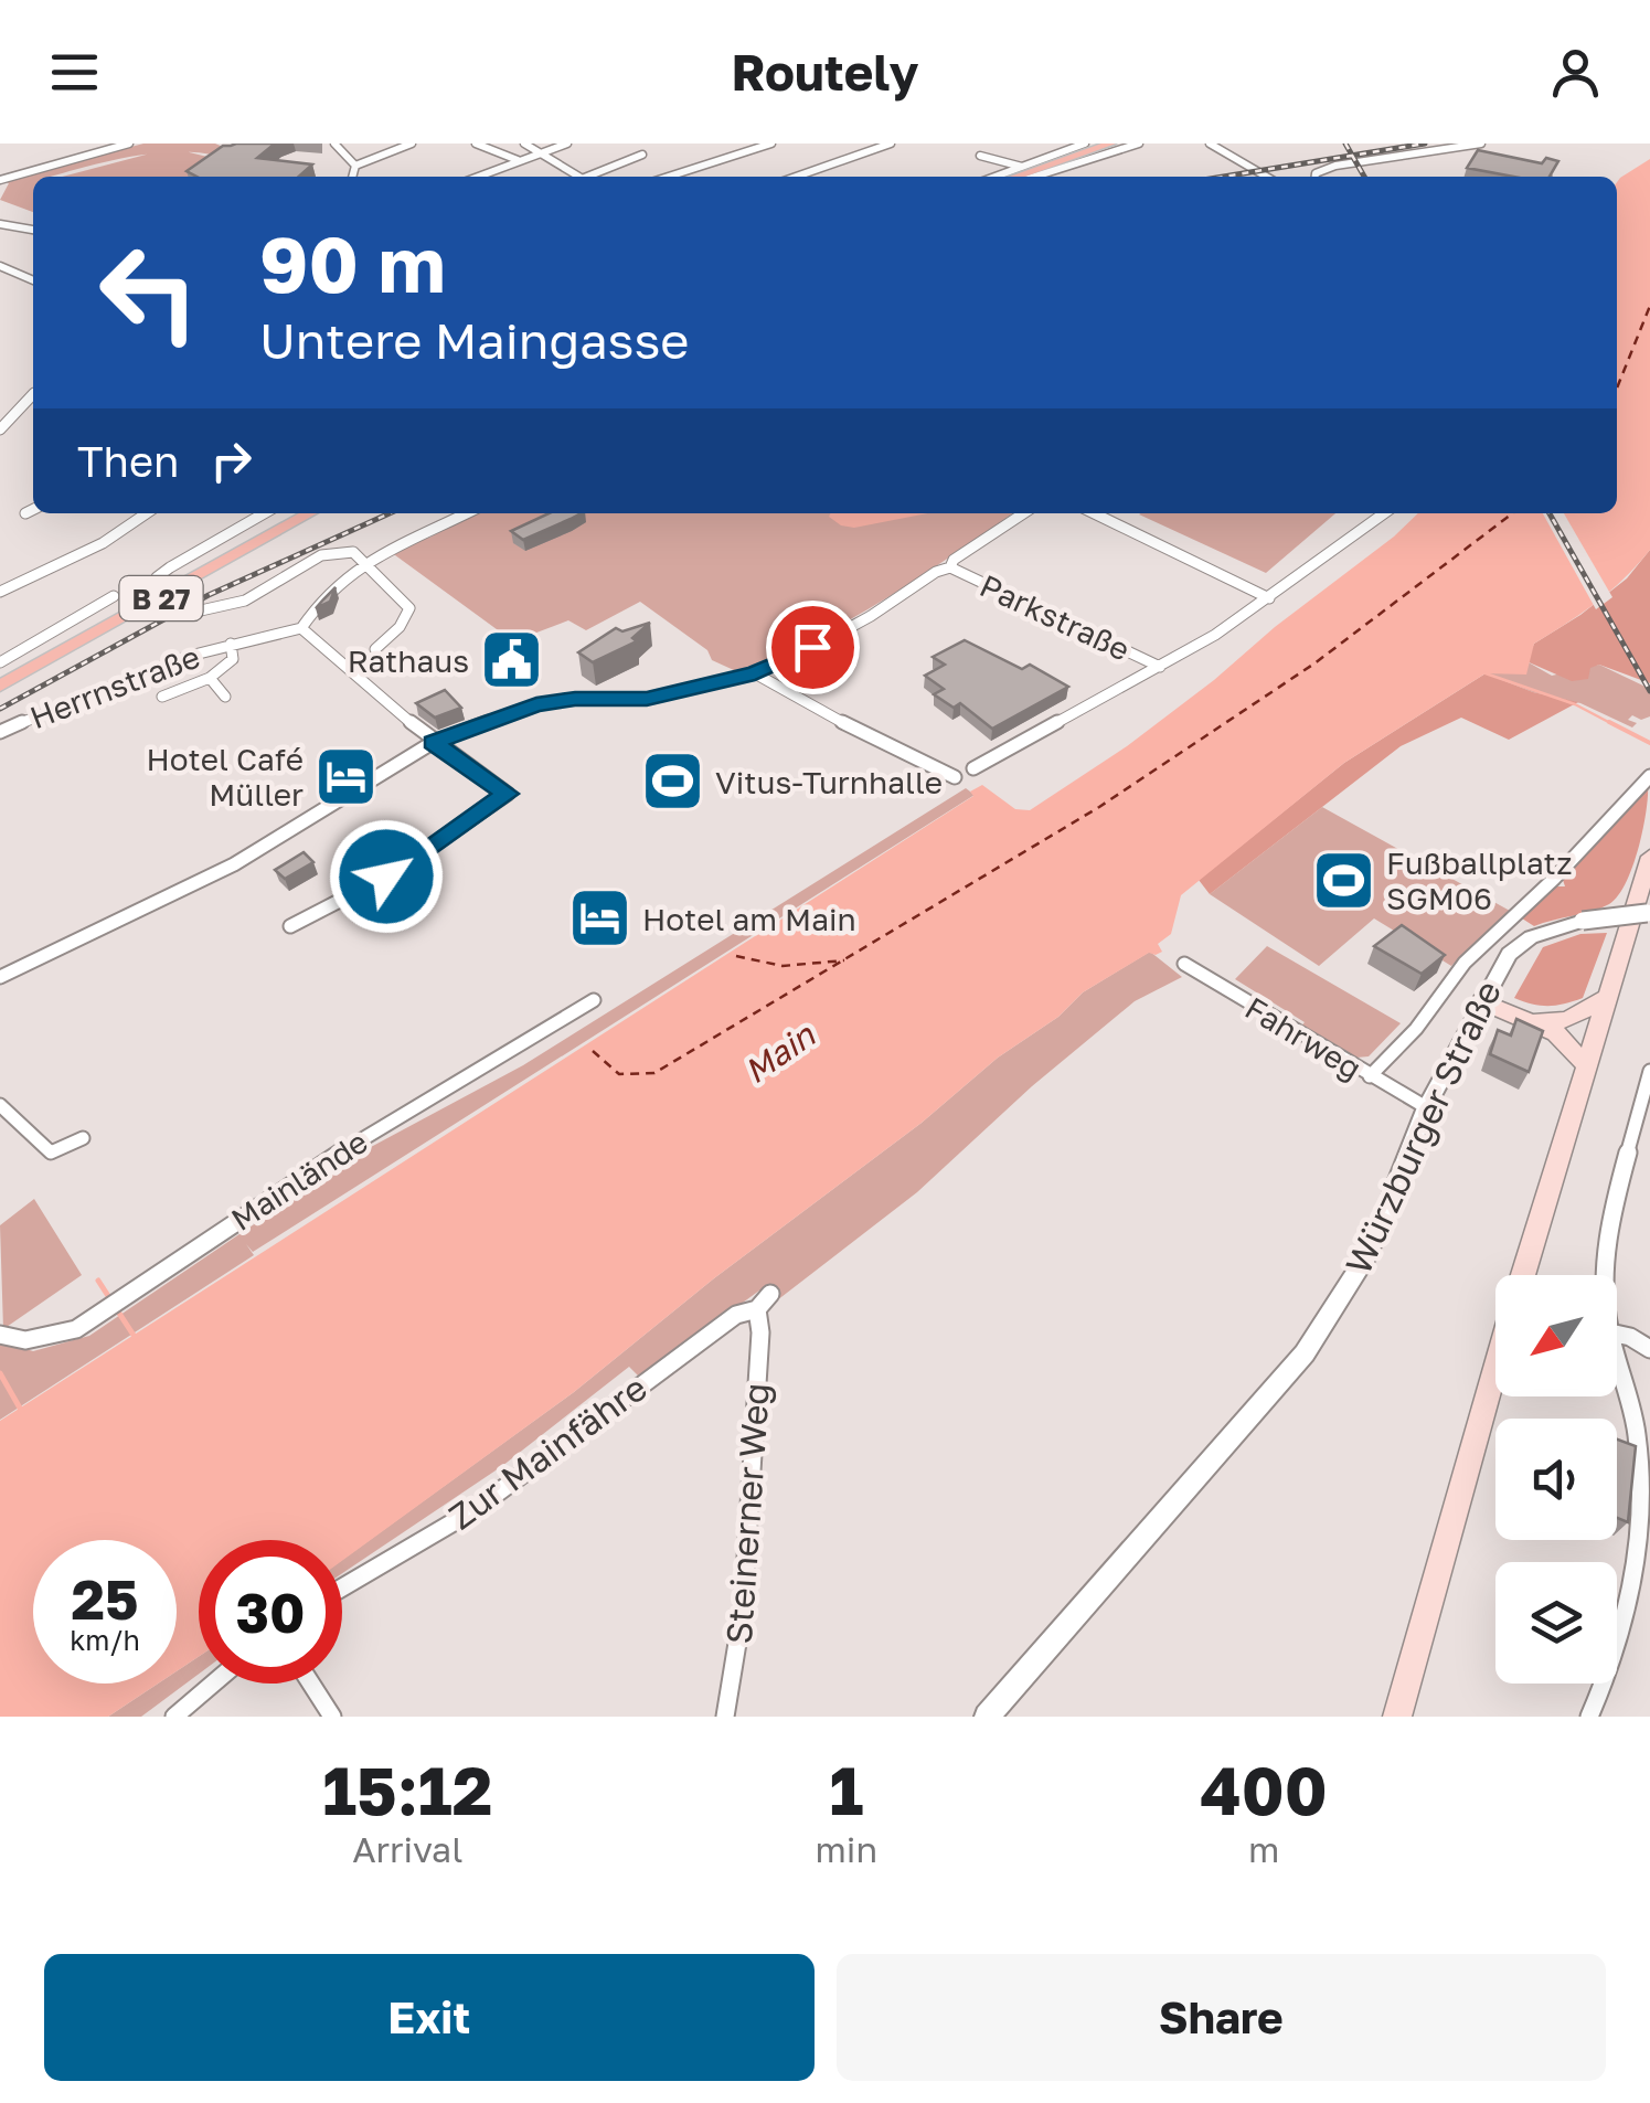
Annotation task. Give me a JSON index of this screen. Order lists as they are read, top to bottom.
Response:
{
  "streets": {
    "main road": ["B 27"],
    "street": [
      "Parkstraße",
      "Herrnstraße",
      "Fahrweg",
      "Würzburger Straße",
      "Mainlände",
      "Zur Mainfähre",
      "Steinerner Weg"
    ]
  },
  "crossings": [
    ["Fahrweg", "Würzburger Straße"],
    ["Zur Mainfähre", "Steinerner Weg"]
  ],
  "water": ["Main"],
  "places": {
    "public building": ["Rathaus"],
    "hotel": ["Hotel Café Müller", "Hotel am Main"],
    "sports": ["Vitus-Turnhalle", "Fußballplatz SGM06"]
  },
  "north": "bottom left",
  "page": {
    "header": "Routely",
    "turn": ["90 m", "Untere Maingasse"],
    "then": "Then",
    "speed": "25 km/h",
    "limit": "30",
    "eta": [
      "15:12",
      "Arrival",
      "1",
      "min",
      "400",
      "m"
    ],
    "buttons": ["Exit", "Share"]
  }
}
